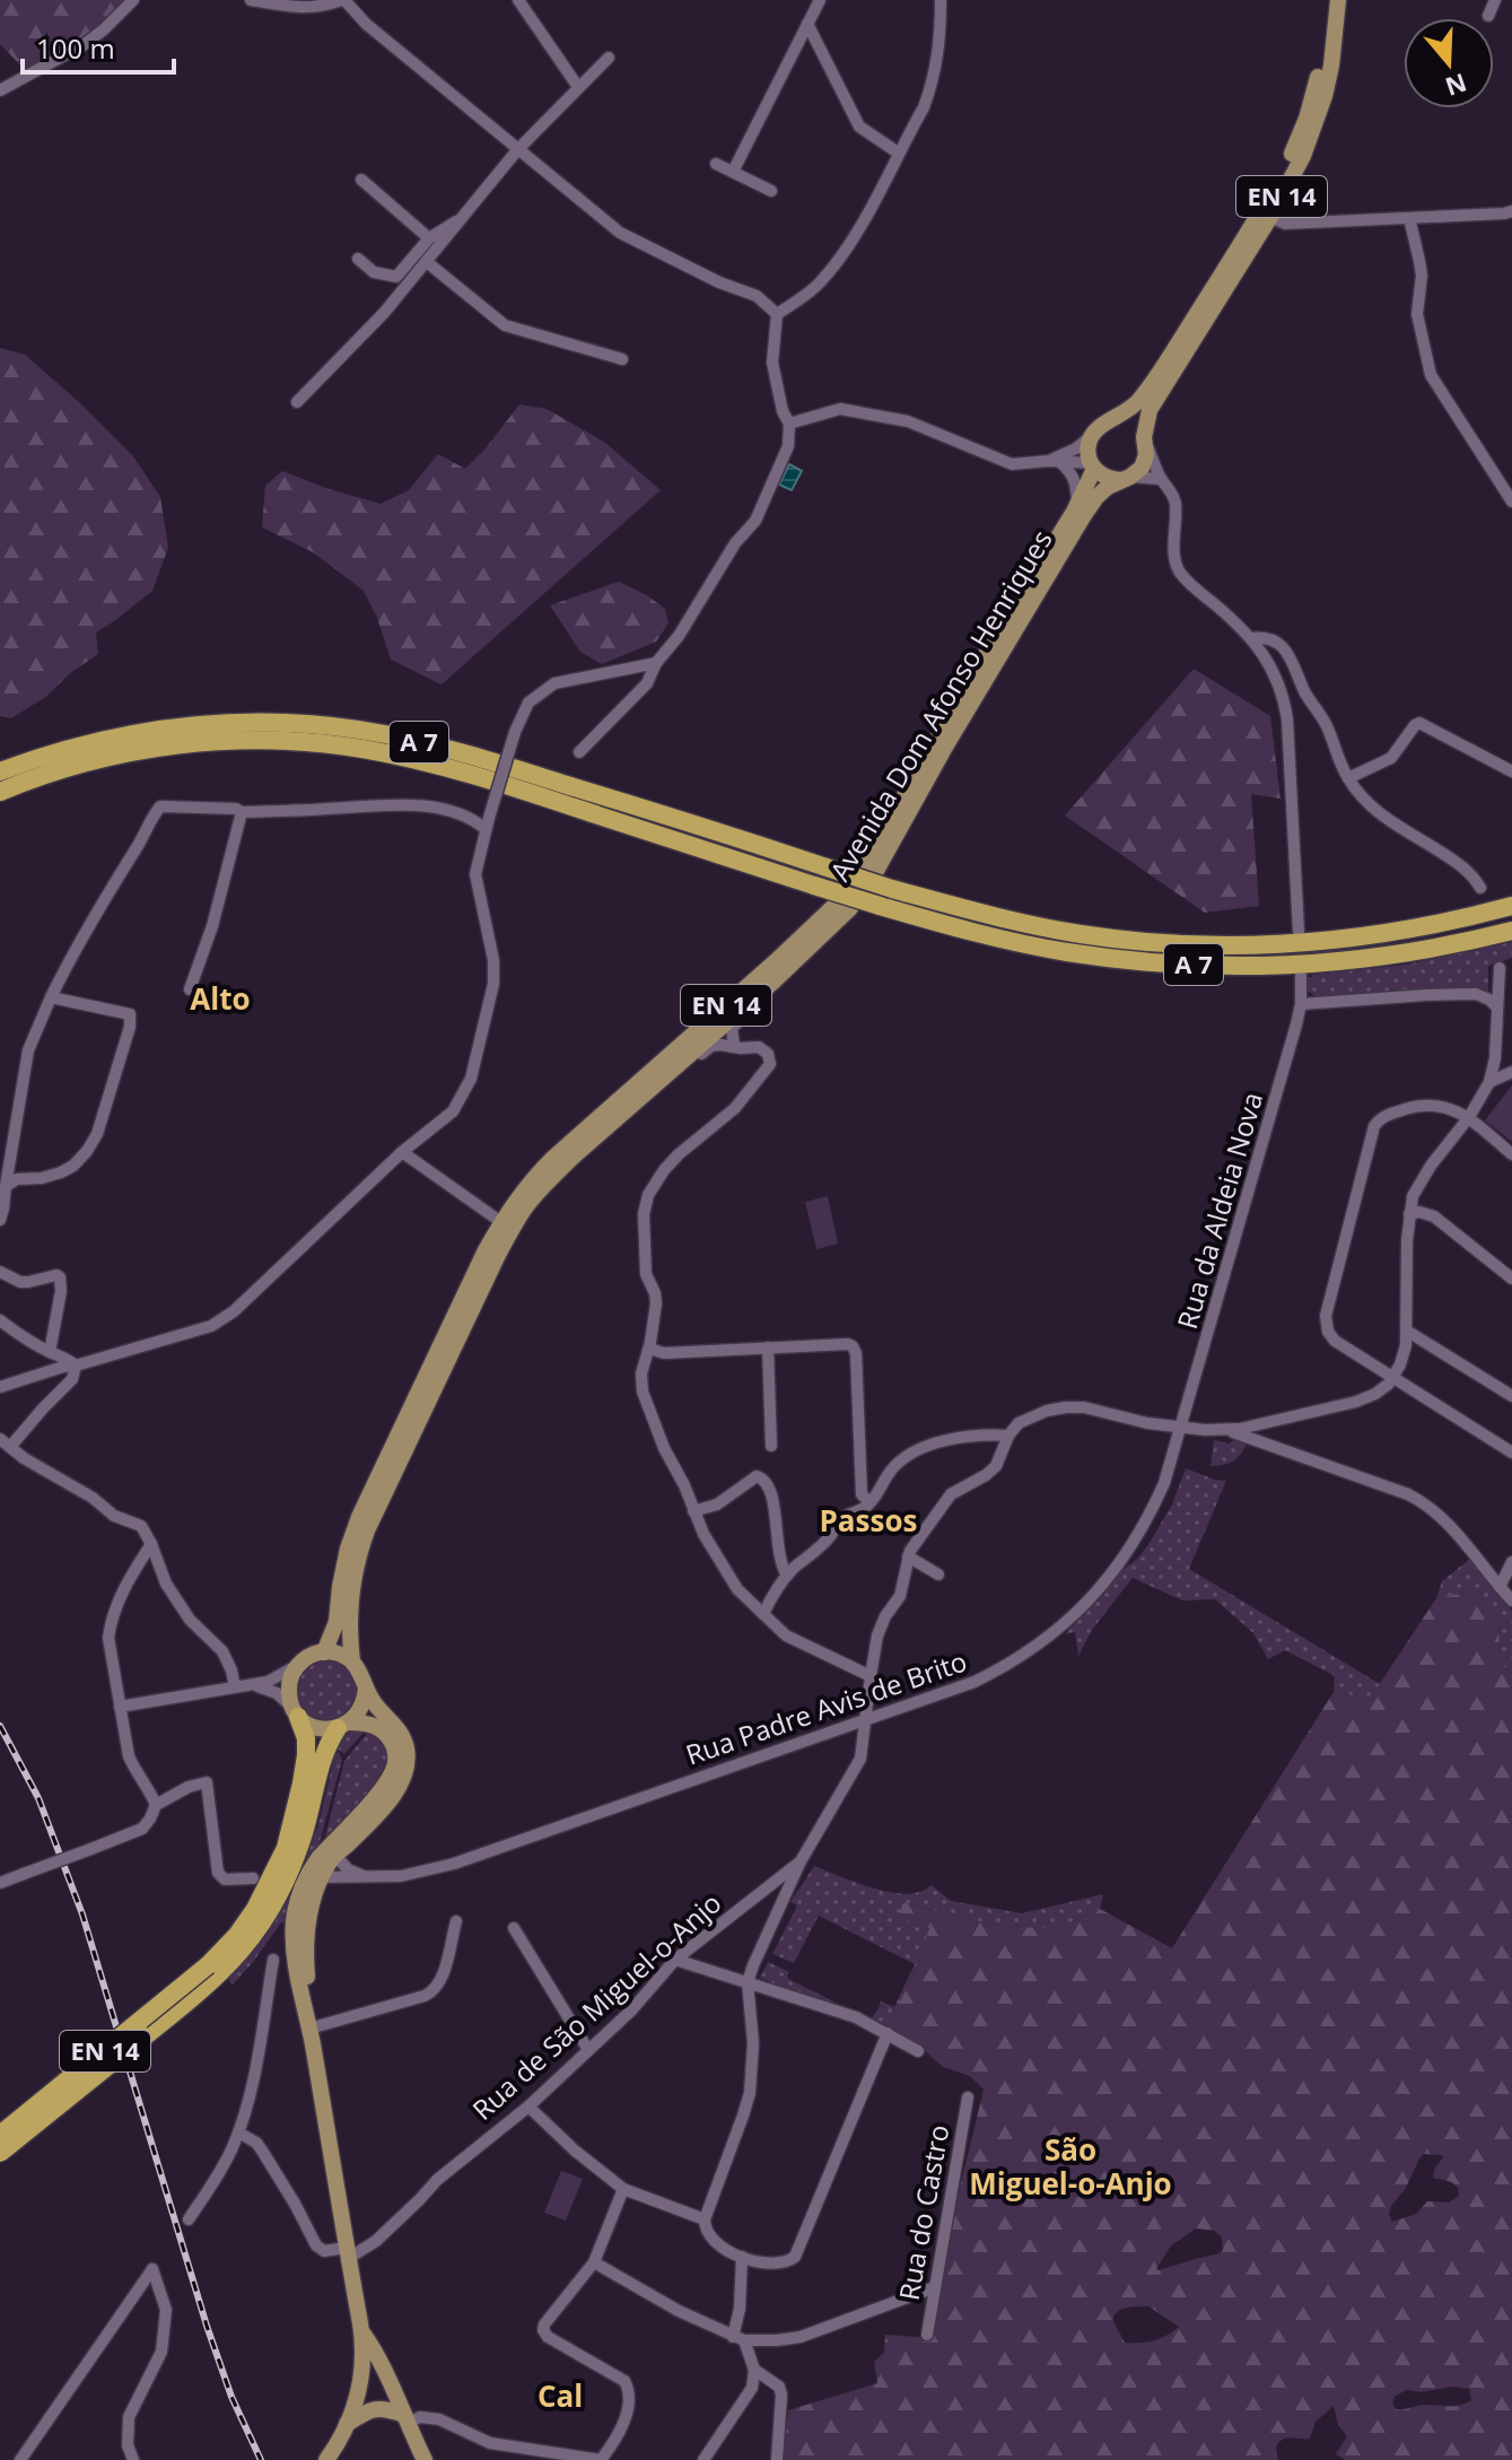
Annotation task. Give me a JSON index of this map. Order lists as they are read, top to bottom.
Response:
{
  "streets": {
    "highway": ["EN 14", "A 7"],
    "main road": ["Avenida Dom Afonso Henriques"],
    "street": [
      "Rua da Aldeia Nova",
      "Rua Padre Avis de Brito",
      "Rua de São Miguel-o-Anjo",
      "Rua do Castro"
    ]
  },
  "crossings": [
    ["EN 14", "Avenida Dom Afonso Henriques"],
    ["Avenida Dom Afonso Henriques", "Rua Padre Avis de Brito"],
    ["Avenida Dom Afonso Henriques", "Rua de São Miguel-o-Anjo"],
    ["Rua da Aldeia Nova", "Rua Padre Avis de Brito"],
    ["Rua Padre Avis de Brito", "Rua de São Miguel-o-Anjo"]
  ],
  "districts": [
    "Alto",
    "Passos",
    "São Miguel-o-Anjo",
    "Cal"
  ],
  "scale_bar": "100 m",
  "north": "bottom"
}
